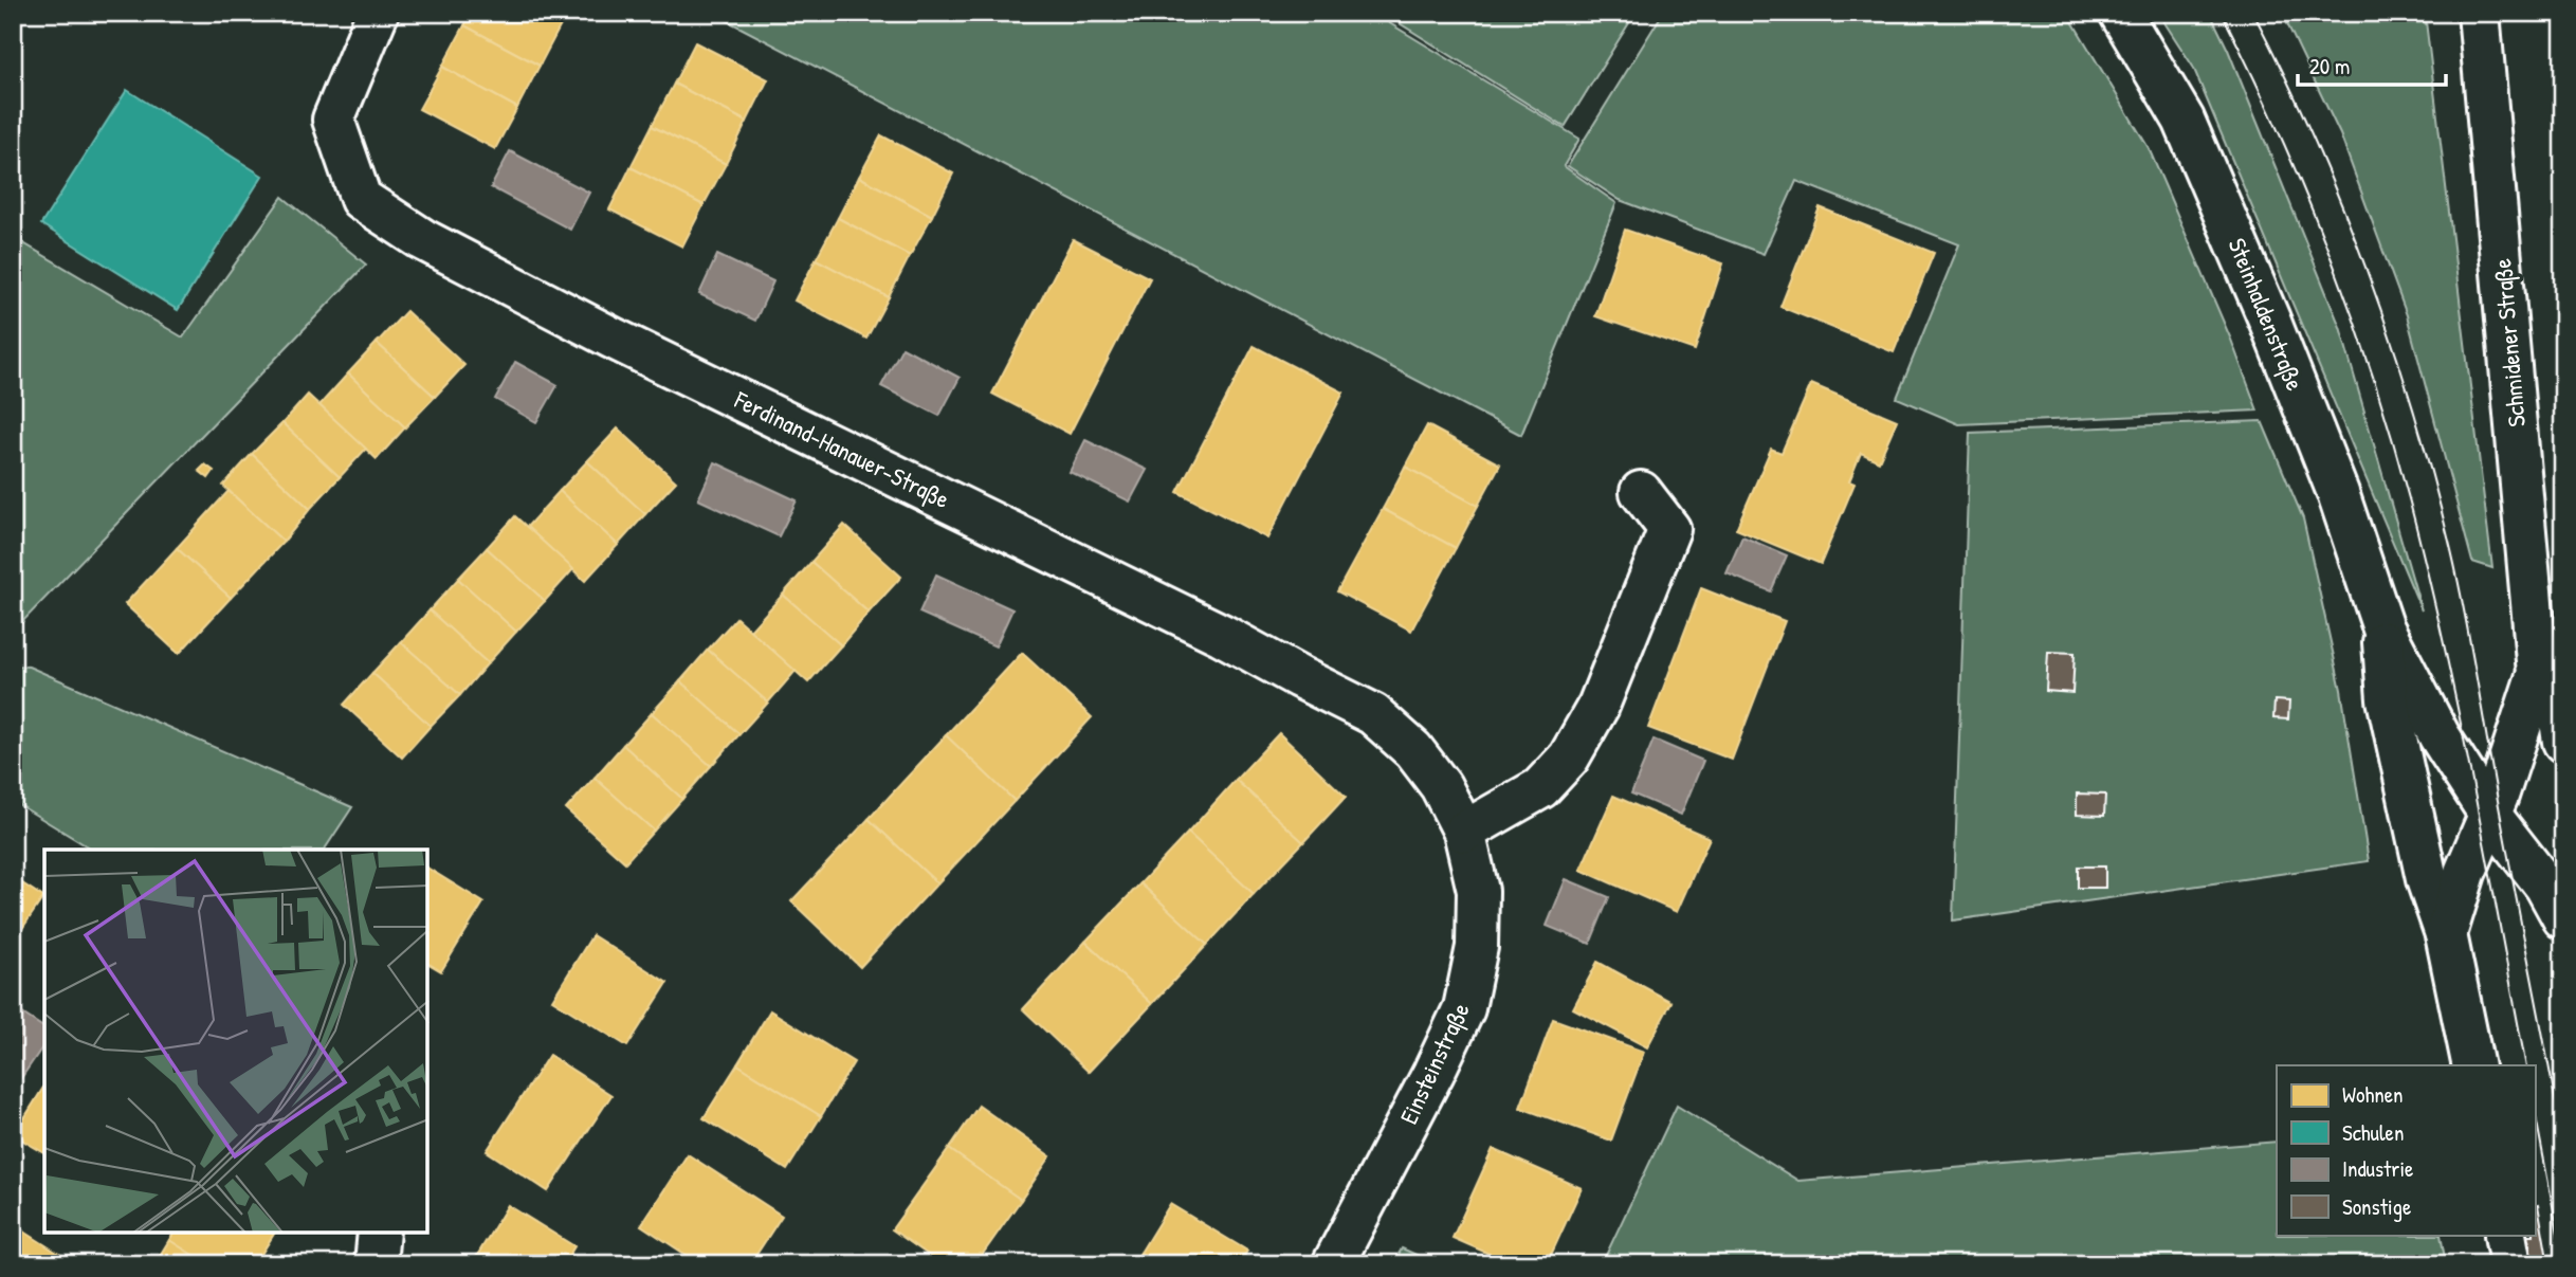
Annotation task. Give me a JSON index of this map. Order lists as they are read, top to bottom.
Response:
{
  "streets": {
    "street": [
      "Steinhaldenstraße",
      "Schmidener Straße",
      "Ferdinand-Hanauer-Straße",
      "Einsteinstraße"
    ]
  },
  "crossings": [
    ["Steinhaldenstraße", "Schmidener Straße"],
    ["Ferdinand-Hanauer-Straße", "Einsteinstraße"]
  ],
  "legend": [
    "Wohnen",
    "Schulen",
    "Industrie",
    "Sonstige"
  ],
  "scale_bar": "20 m"
}
